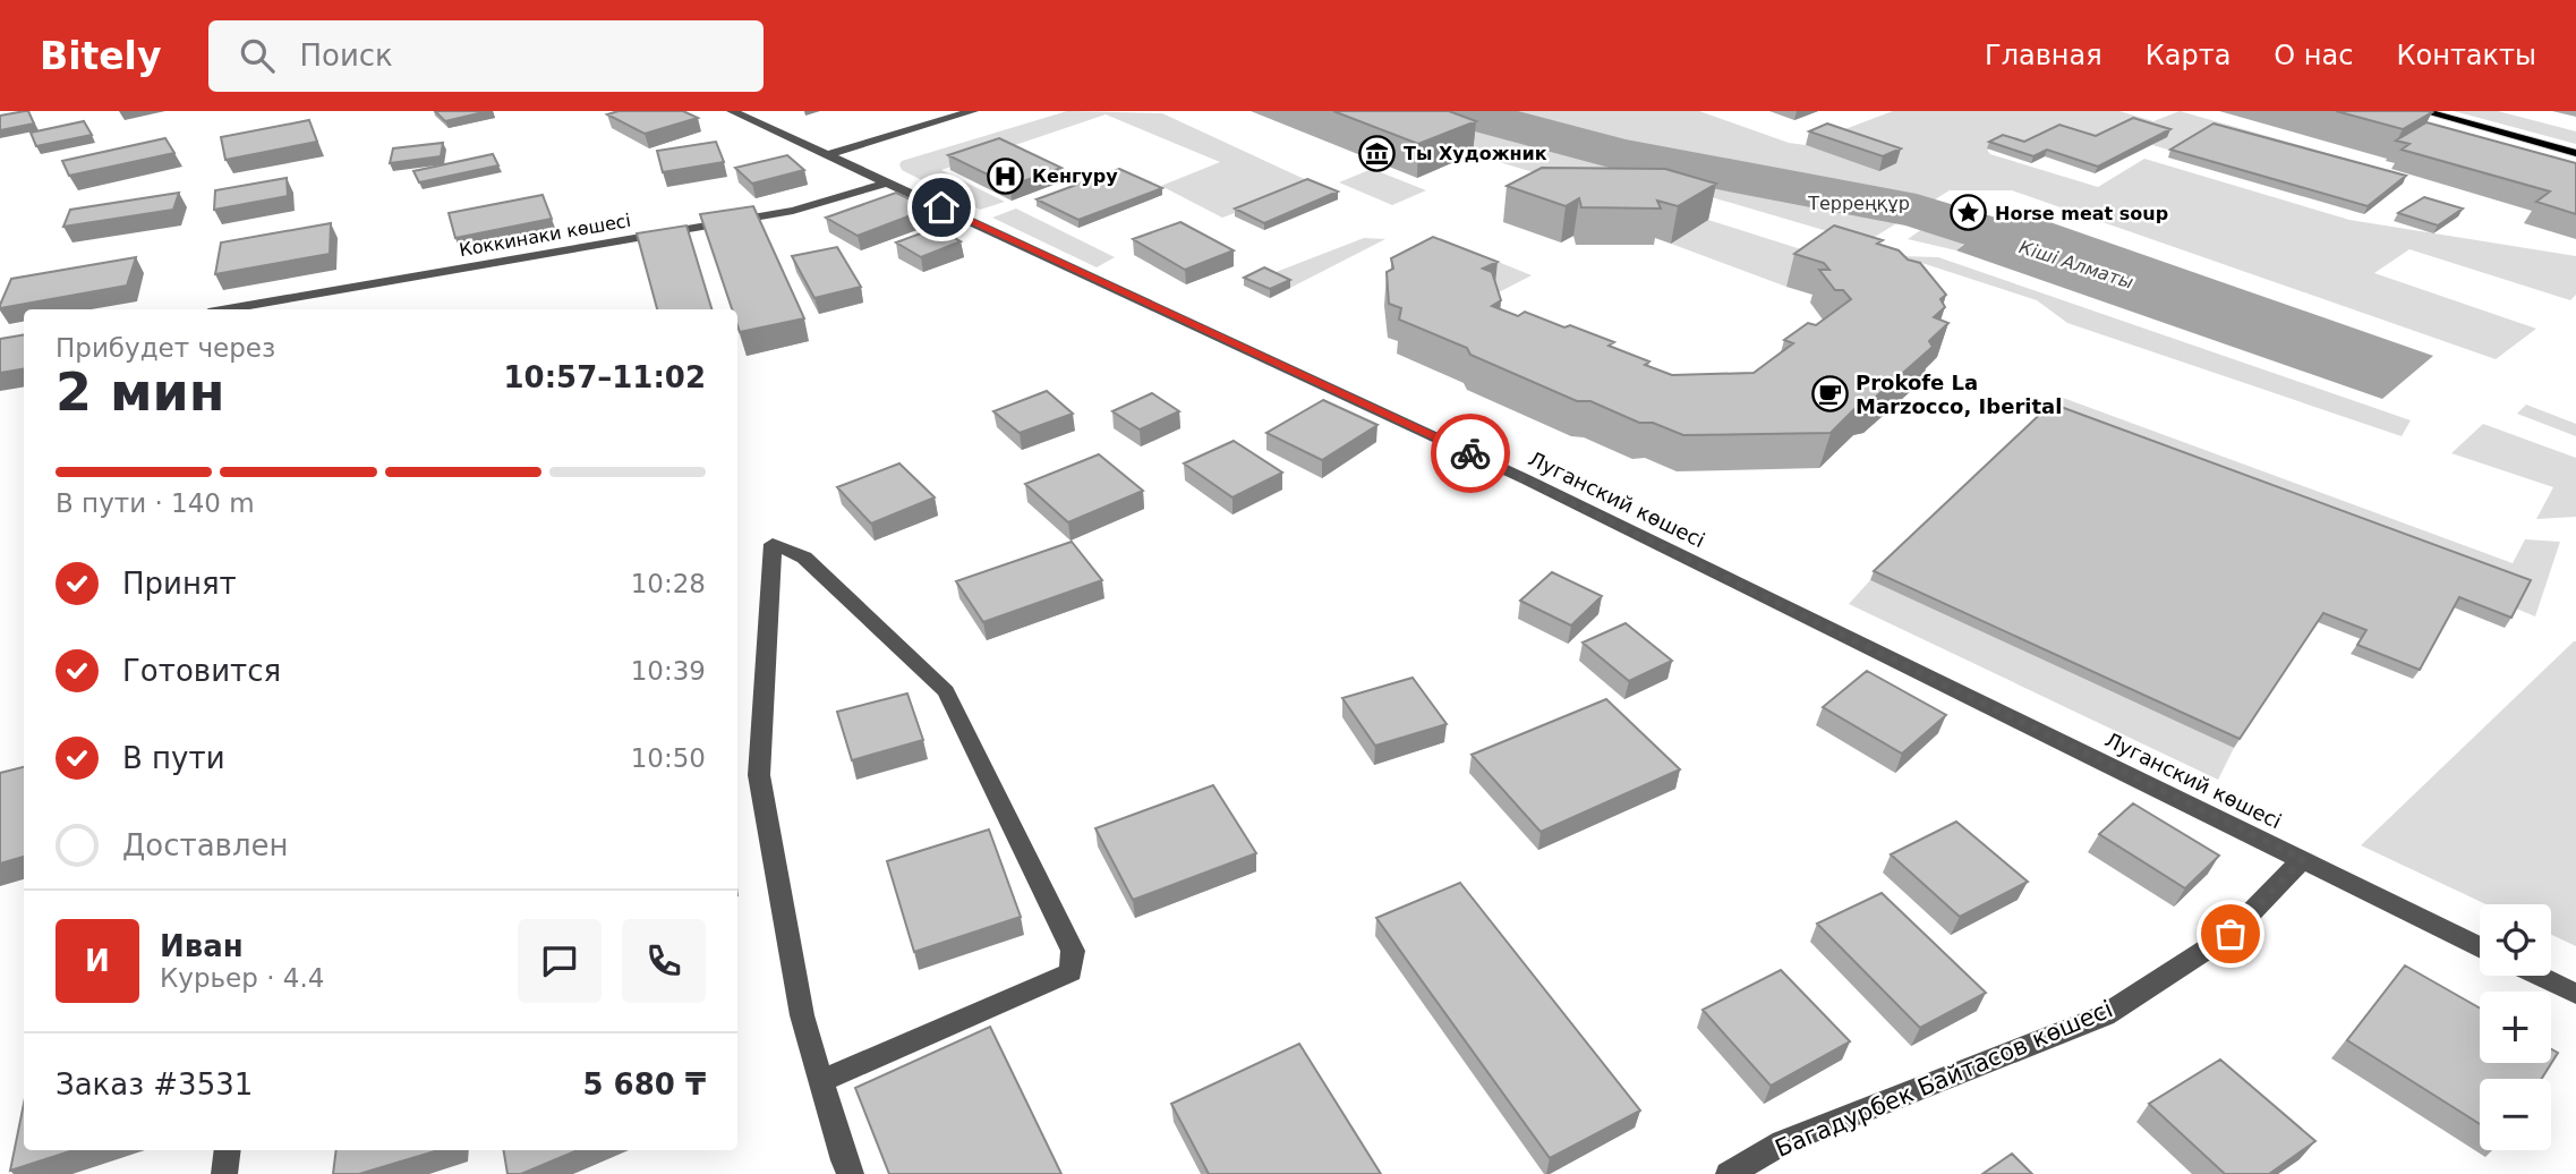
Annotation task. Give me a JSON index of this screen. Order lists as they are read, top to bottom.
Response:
{
  "streets": {
    "street": ["Коккинаки көшесі", "Луганский көшесі", "Багадурбек Байтасов көшесі"]
  },
  "crossings": [
    ["Коккинаки көшесі", "Луганский көшесі"],
    ["Луганский көшесі", "Багадурбек Байтасов көшесі"]
  ],
  "water": ["Кіші Алматы"],
  "parks": ["Терреңқұр"],
  "places": {
    "museum": ["Ты Художник"],
    "hospital": ["Кенгуру"],
    "place": ["Horse meat soup"],
    "cafe": ["Prokofe La Marzocco, Iberital"]
  },
  "page": {
    "header": "Bitely",
    "search": "Поиск",
    "nav": [
      "Главная",
      "Карта",
      "О нас",
      "Контакты"
    ],
    "heading": ["2 мин", "Прибудет через", "10:57–11:02"],
    "panel": [
      "Иван",
      "Курьер · 4.4",
      "Заказ #3531",
      "5 680 ₸"
    ],
    "bar": "В пути · 140 m",
    "list": [
      ["Принят", "10:28"],
      ["Готовится", "10:39"],
      ["В пути", "10:50"],
      "Доставлен"
    ],
    "map_buttons": ["+", "−"],
    "round": "И"
  }
}
